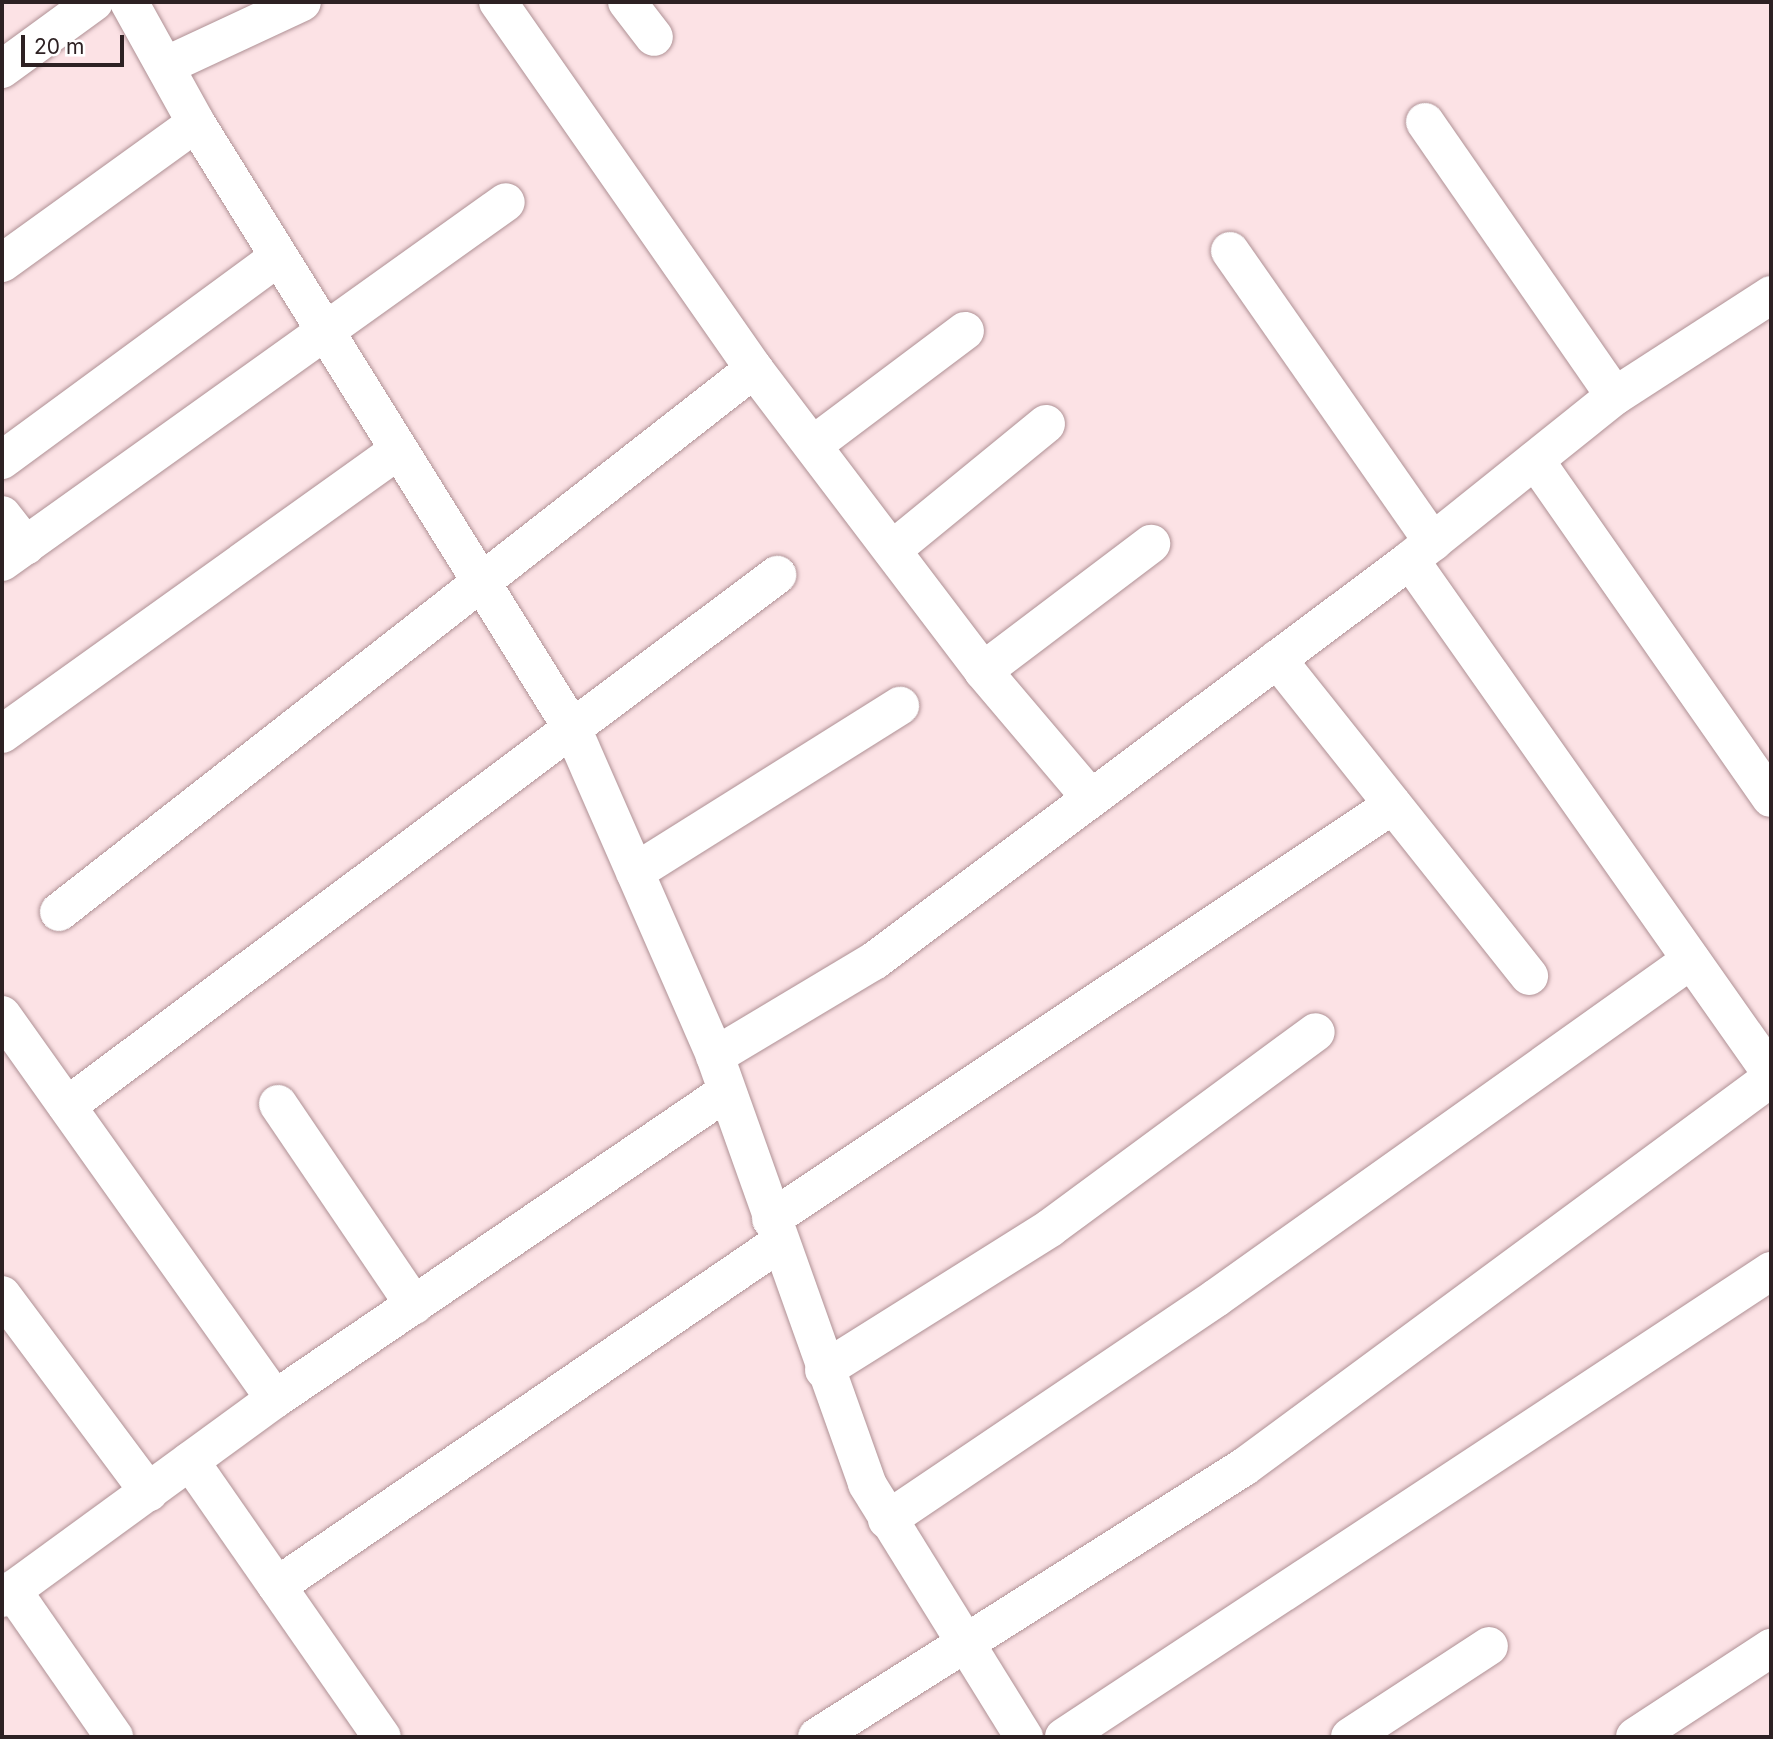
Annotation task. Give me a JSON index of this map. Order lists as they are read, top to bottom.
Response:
{
  "scale_bar": "20 m"
}
